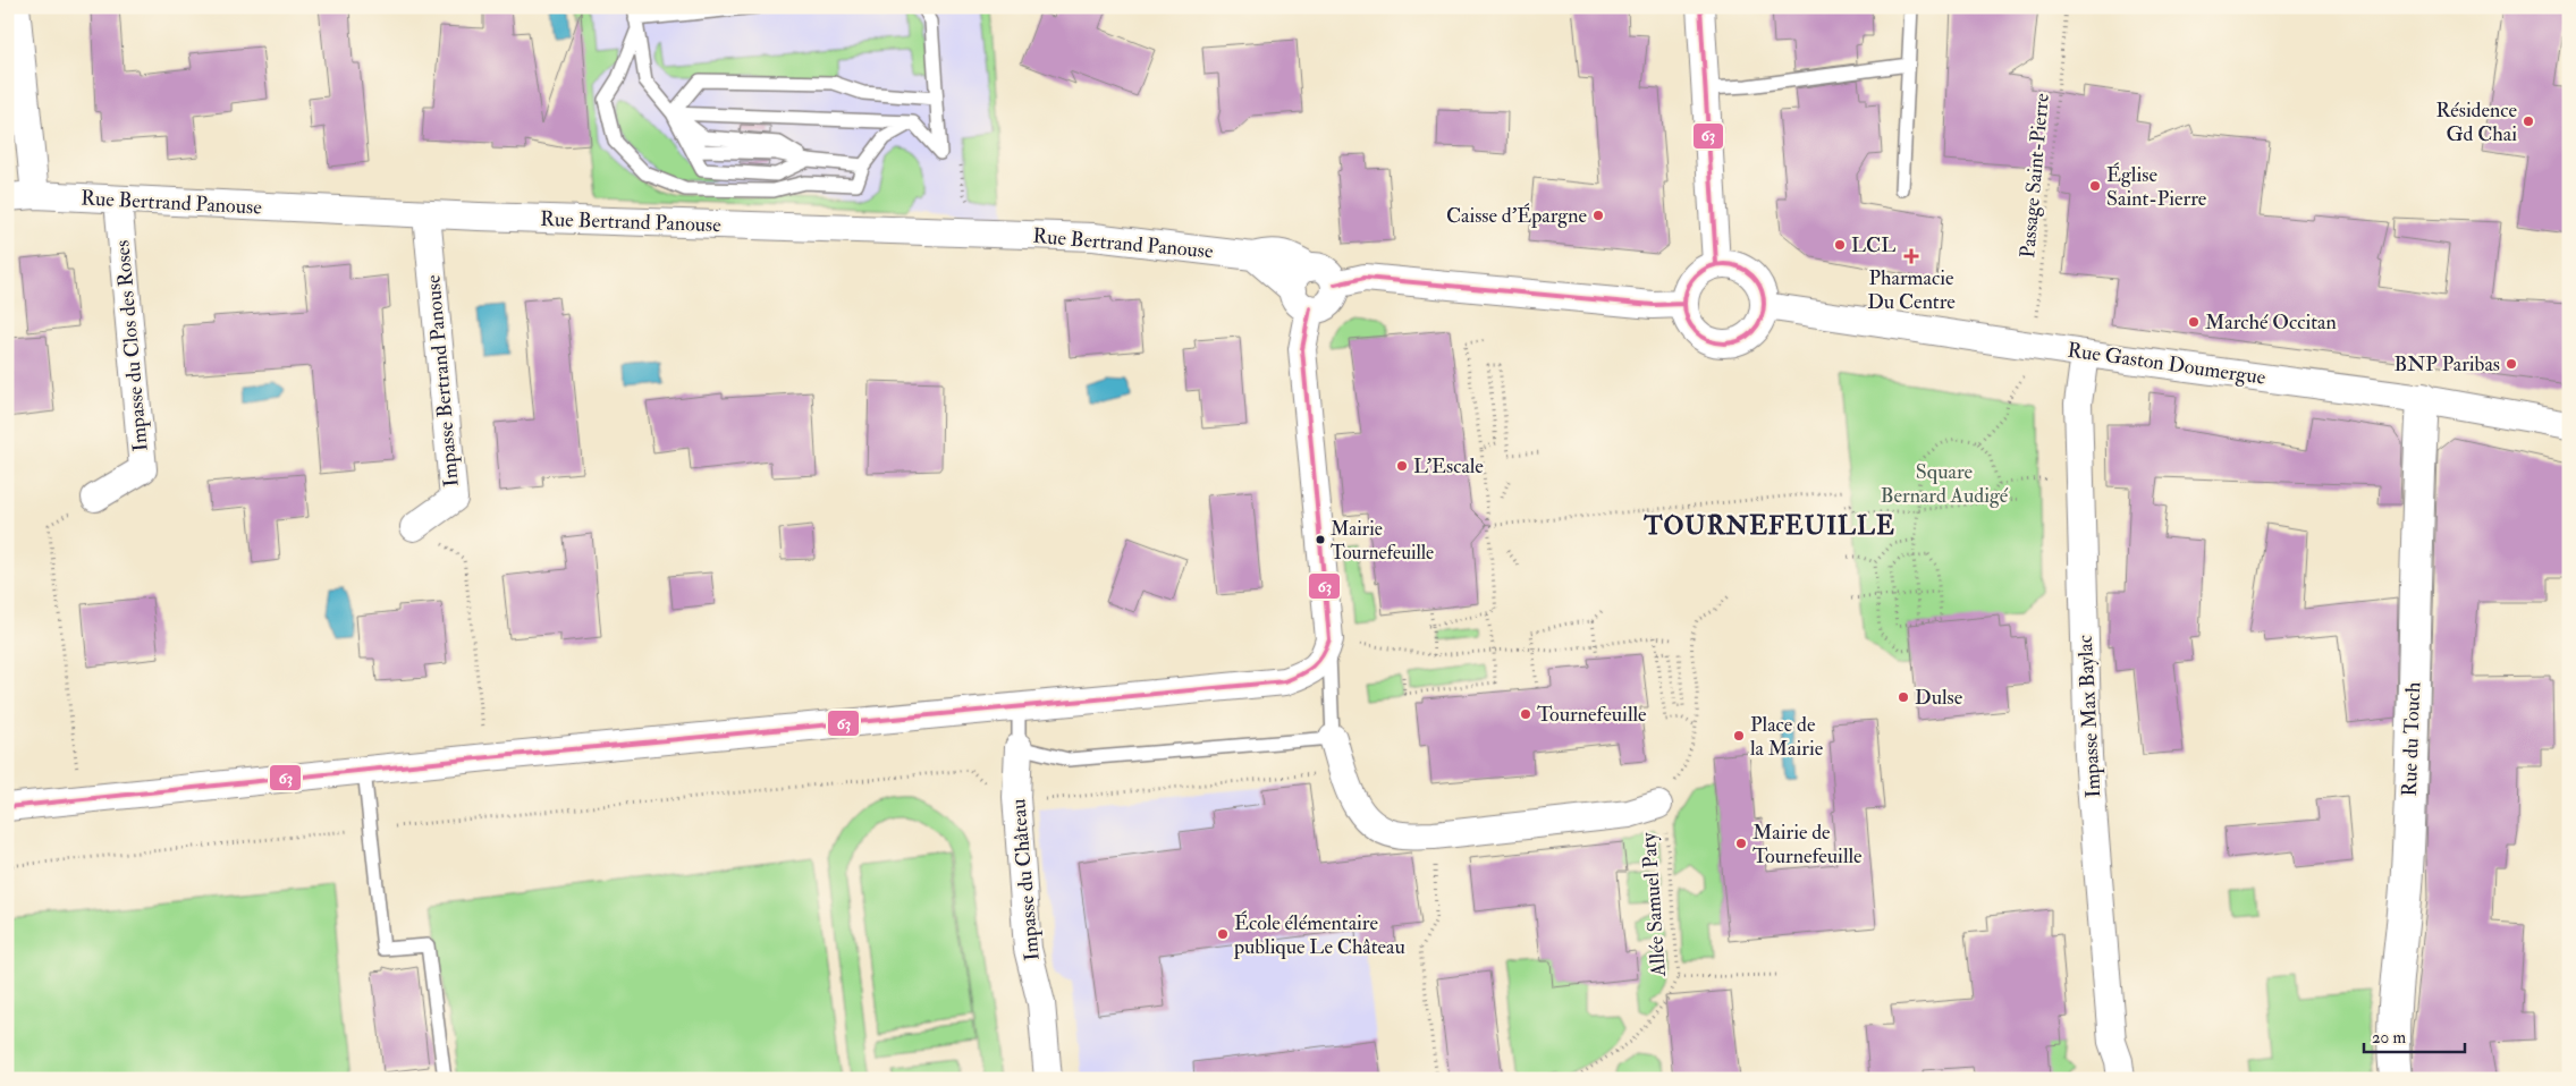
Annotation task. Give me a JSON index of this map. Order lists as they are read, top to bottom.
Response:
{
  "streets": {
    "street": [
      "Rue Bertrand Panouse",
      "Impasse du Clos des Roses",
      "Rue Gaston Doumergue",
      "Impasse Bertrand Panouse",
      "Impasse Max Baylac",
      "Rue du Touch",
      "Impasse du Château"
    ],
    "path": ["Passage Saint-Pierre", "Allée Samuel Paty"]
  },
  "crossings": [
    ["Passage Saint-Pierre", "Rue Gaston Doumergue"],
    ["Rue Bertrand Panouse", "Impasse du Clos des Roses"],
    ["Rue Bertrand Panouse", "Impasse Bertrand Panouse"],
    ["Rue Gaston Doumergue", "Impasse Max Baylac"],
    ["Rue Gaston Doumergue", "Rue du Touch"]
  ],
  "districts": ["TOURNEFEUILLE"],
  "parks": ["Square Bernard Audigé"],
  "places": {
    "other": [
      "Résidence Gd Chai",
      "Église Saint-Pierre",
      "Caisse d'Épargne",
      "LCL",
      "Marché Occitan",
      "BNP Paribas",
      "L'Escale",
      "Mairie Tournefeuille",
      "Dulse",
      "Tournefeuille",
      "Place de la Mairie",
      "Mairie de Tournefeuille",
      "École élémentaire publique Le Château"
    ],
    "health": ["Pharmacie Du Centre"]
  },
  "lines": ["transit line 63"],
  "scale_bar": "20 m"
}
